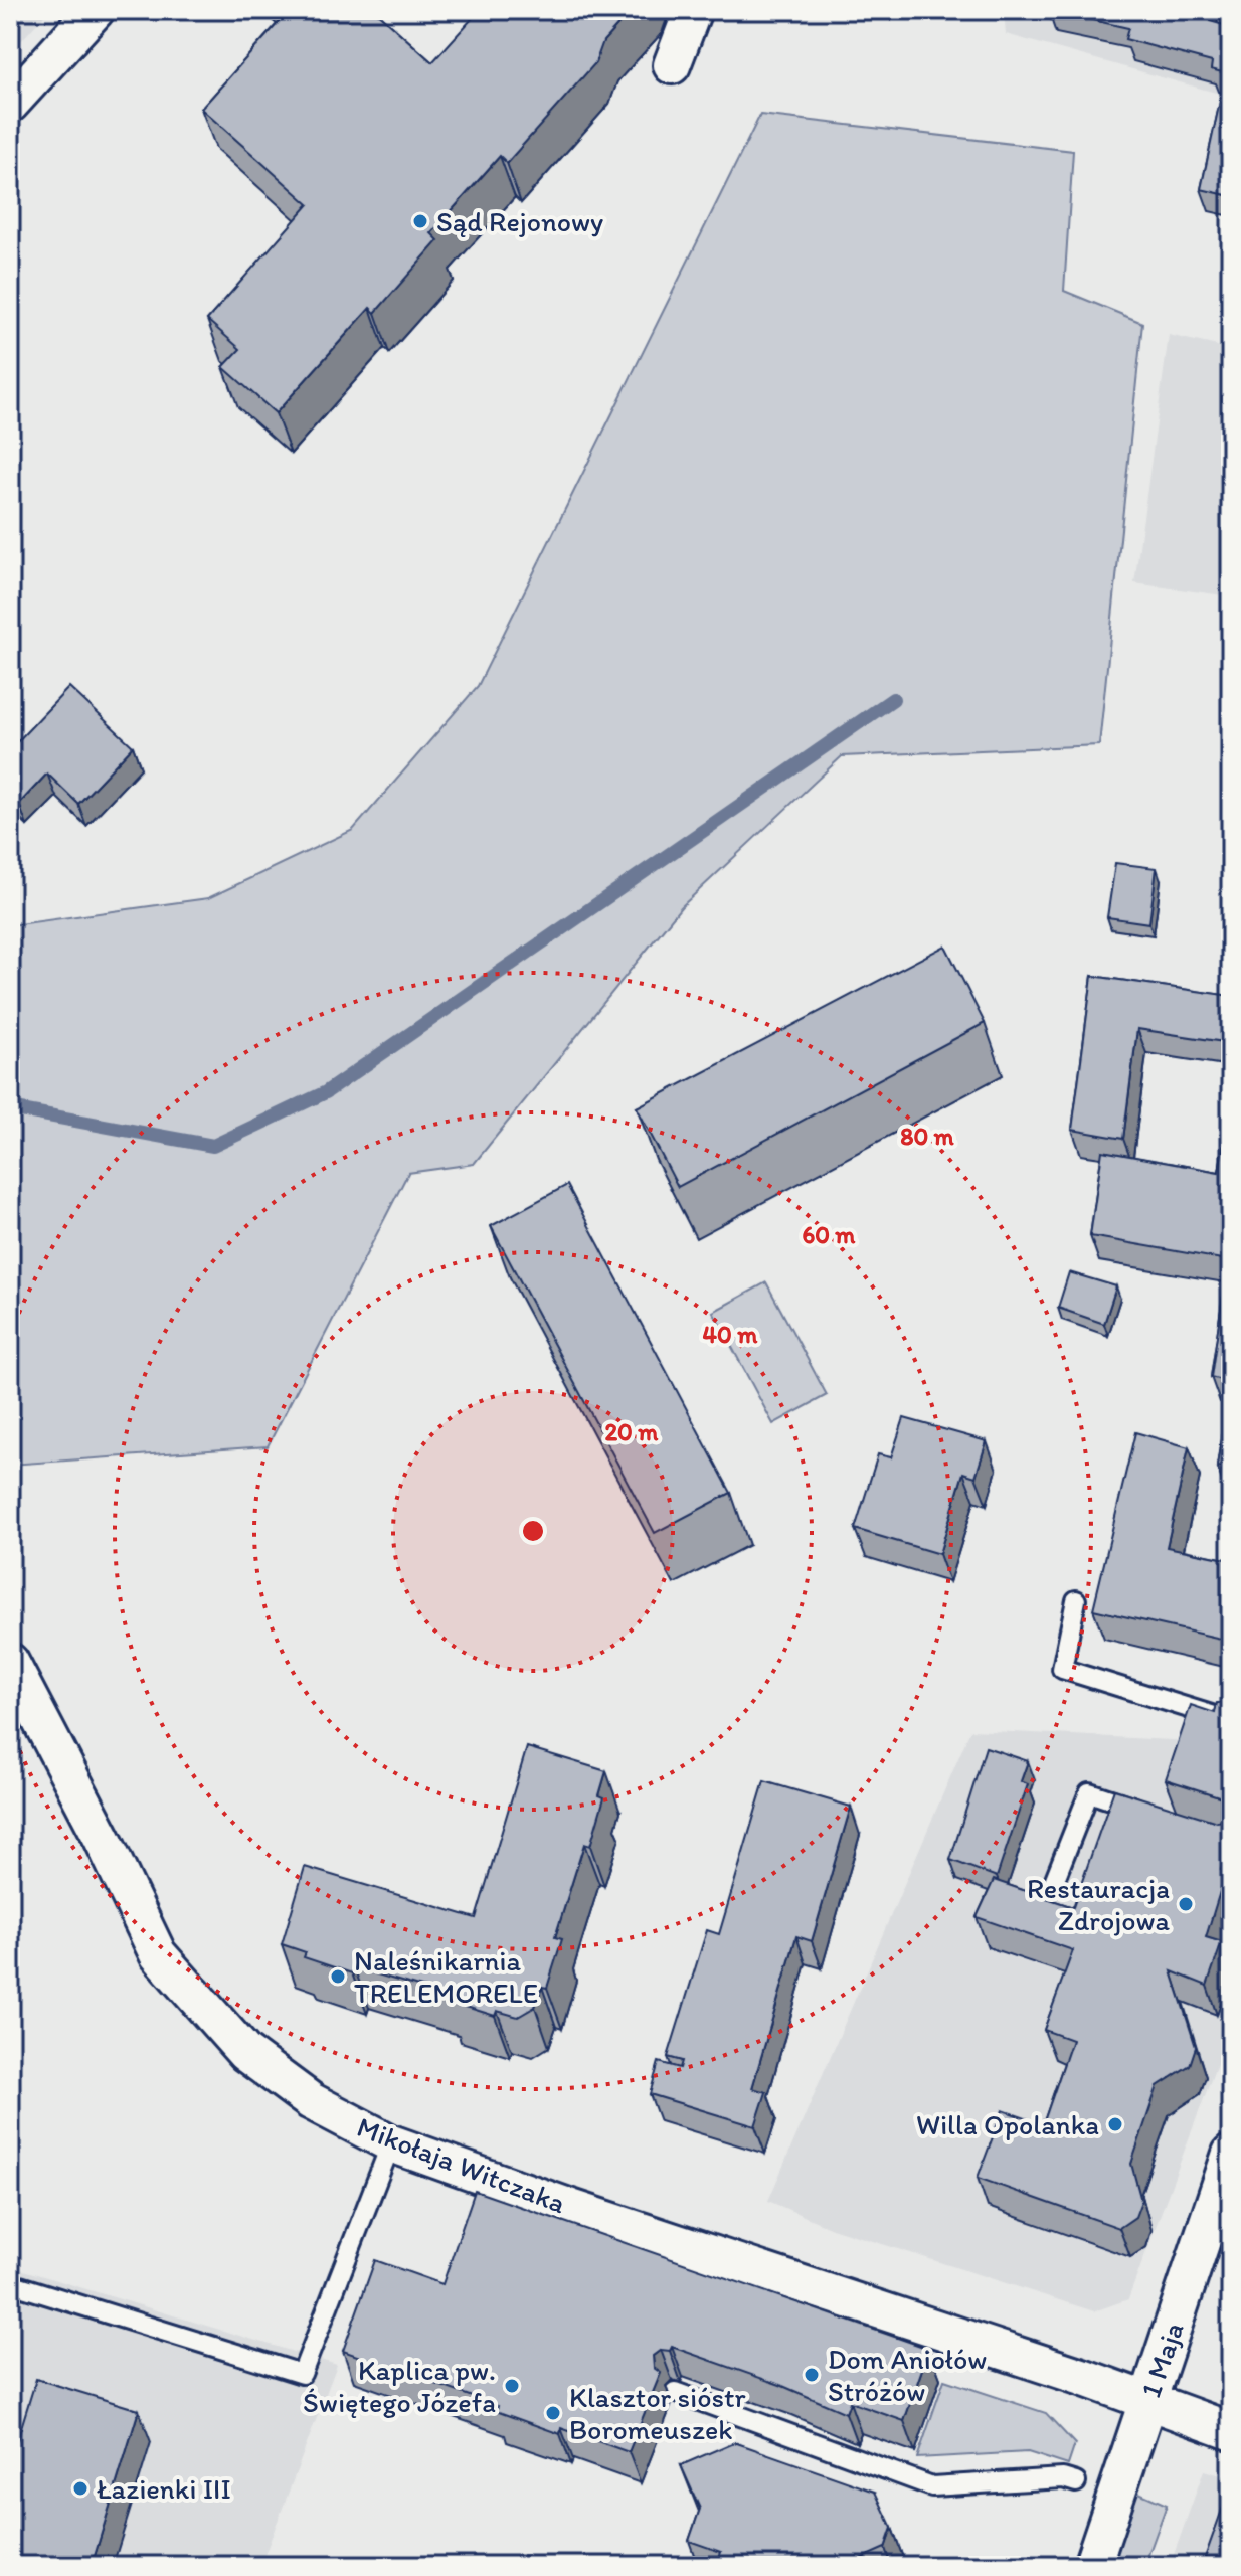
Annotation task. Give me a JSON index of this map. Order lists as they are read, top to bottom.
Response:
{
  "streets": {
    "street": ["Mikołaja Witczaka", "1 Maja"]
  },
  "crossings": [
    ["Mikołaja Witczaka", "1 Maja"]
  ],
  "places": [
    "Sąd Rejonowy",
    "Restauracja Zdrojowa",
    "Naleśnikarnia TRELEMORELE",
    "Willa Opolanka",
    "Dom Aniołów Stróżów",
    "Kaplica pw. Świętego Józefa",
    "Klasztor sióstr Boromeuszek",
    "Łazienki III"
  ],
  "rings": [
    "80 m",
    "60 m",
    "40 m",
    "20 m"
  ]
}
